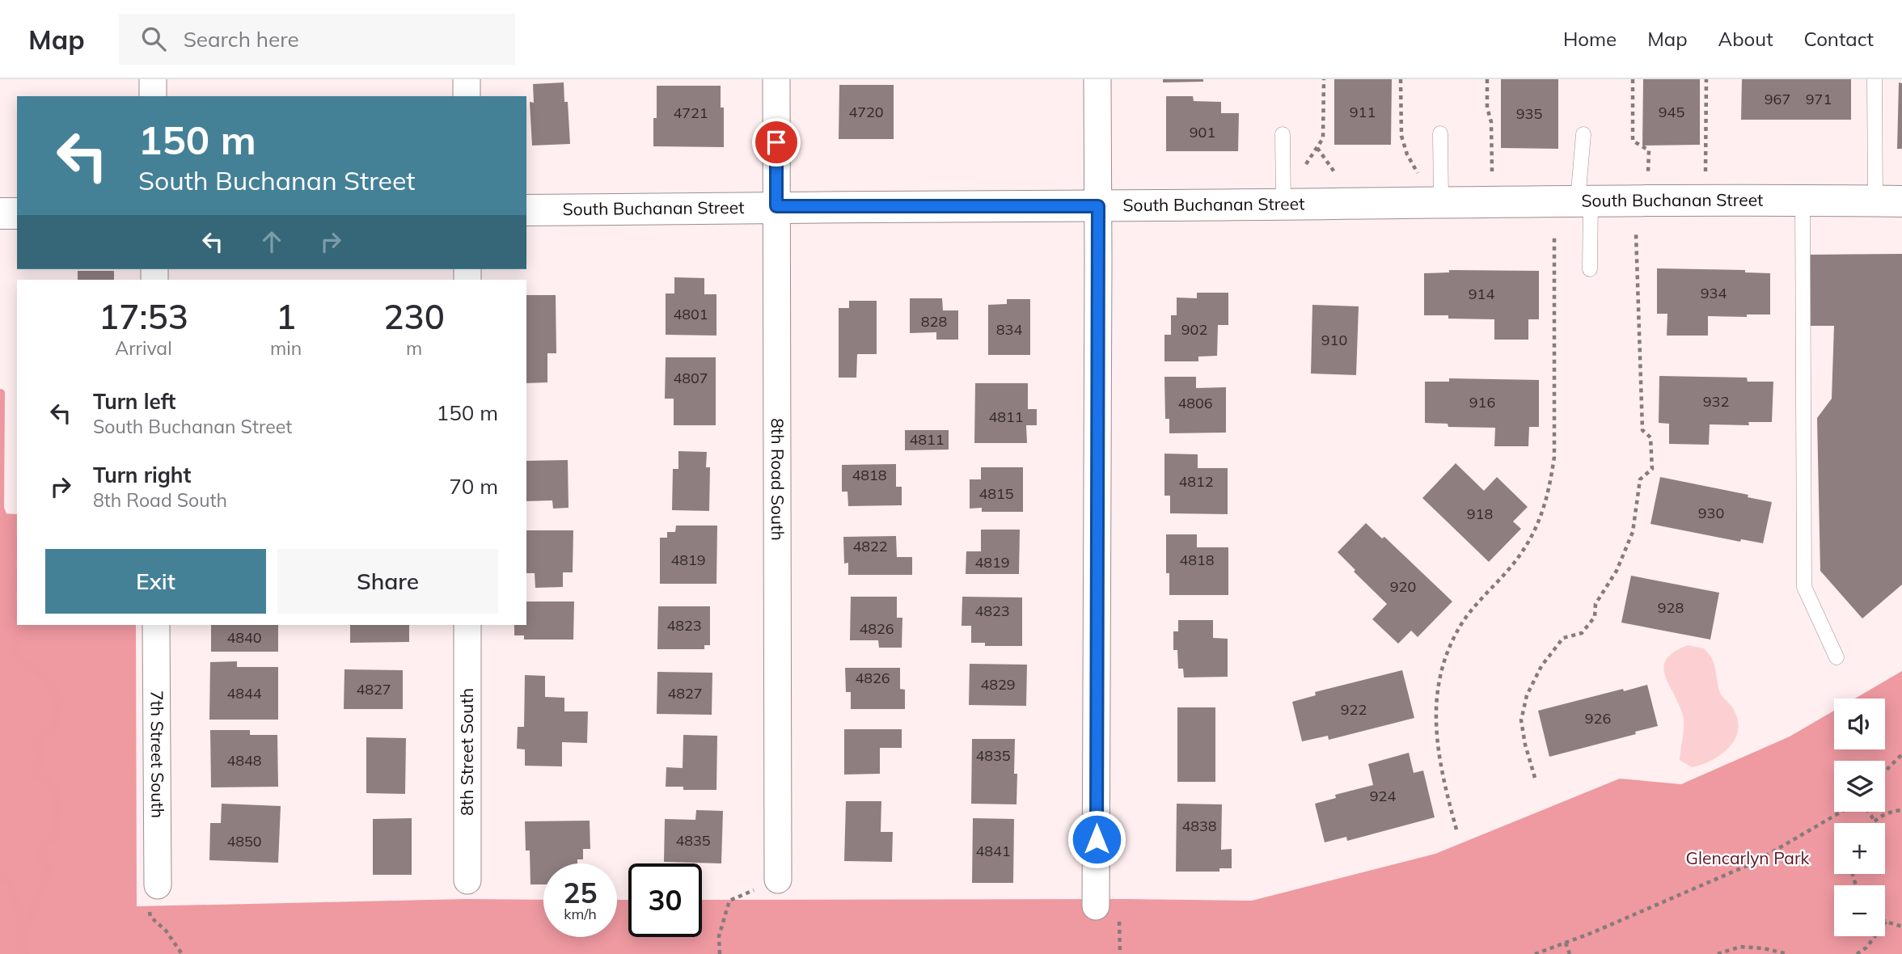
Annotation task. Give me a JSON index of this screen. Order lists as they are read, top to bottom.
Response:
{
  "streets": {
    "street": [
      "South Buchanan Street",
      "8th Road South",
      "8th Street South",
      "7th Street South"
    ]
  },
  "crossings": [
    ["South Buchanan Street", "8th Road South"]
  ],
  "parks": ["Glencarlyn Park"],
  "house_numbers": [
    "967",
    "971",
    "4720",
    "911",
    "945",
    "4721",
    "935",
    "901",
    "934",
    "914",
    "4801",
    "828",
    "834",
    "902",
    "910",
    "4807",
    "932",
    "916",
    "4806",
    "4811",
    "4811",
    "4818",
    "4812",
    "4815",
    "930",
    "918",
    "4822",
    "4819",
    "4818",
    "4819",
    "920",
    "928",
    "4823",
    "4823",
    "4826",
    "4840",
    "4826",
    "4829",
    "4827",
    "4844",
    "4827",
    "922",
    "926",
    "4835",
    "4848",
    "924",
    "4838",
    "4835",
    "4850",
    "4841"
  ],
  "page": {
    "header": "Map",
    "search": "Search here",
    "nav": [
      "Home",
      "Map",
      "About",
      "Contact"
    ],
    "turn": ["150 m", "South Buchanan Street"],
    "eta": [
      "17:53",
      "Arrival",
      "1",
      "min",
      "230",
      "m"
    ],
    "list": [
      {
        "name": "Turn left",
        "note": "South Buchanan Street",
        "value": "150 m"
      },
      {
        "name": "Turn right",
        "note": "8th Road South",
        "value": "70 m"
      }
    ],
    "buttons": ["Exit", "Share"],
    "map_buttons": ["+", "−"],
    "speed": "25 km/h",
    "limit": "30"
  }
}
